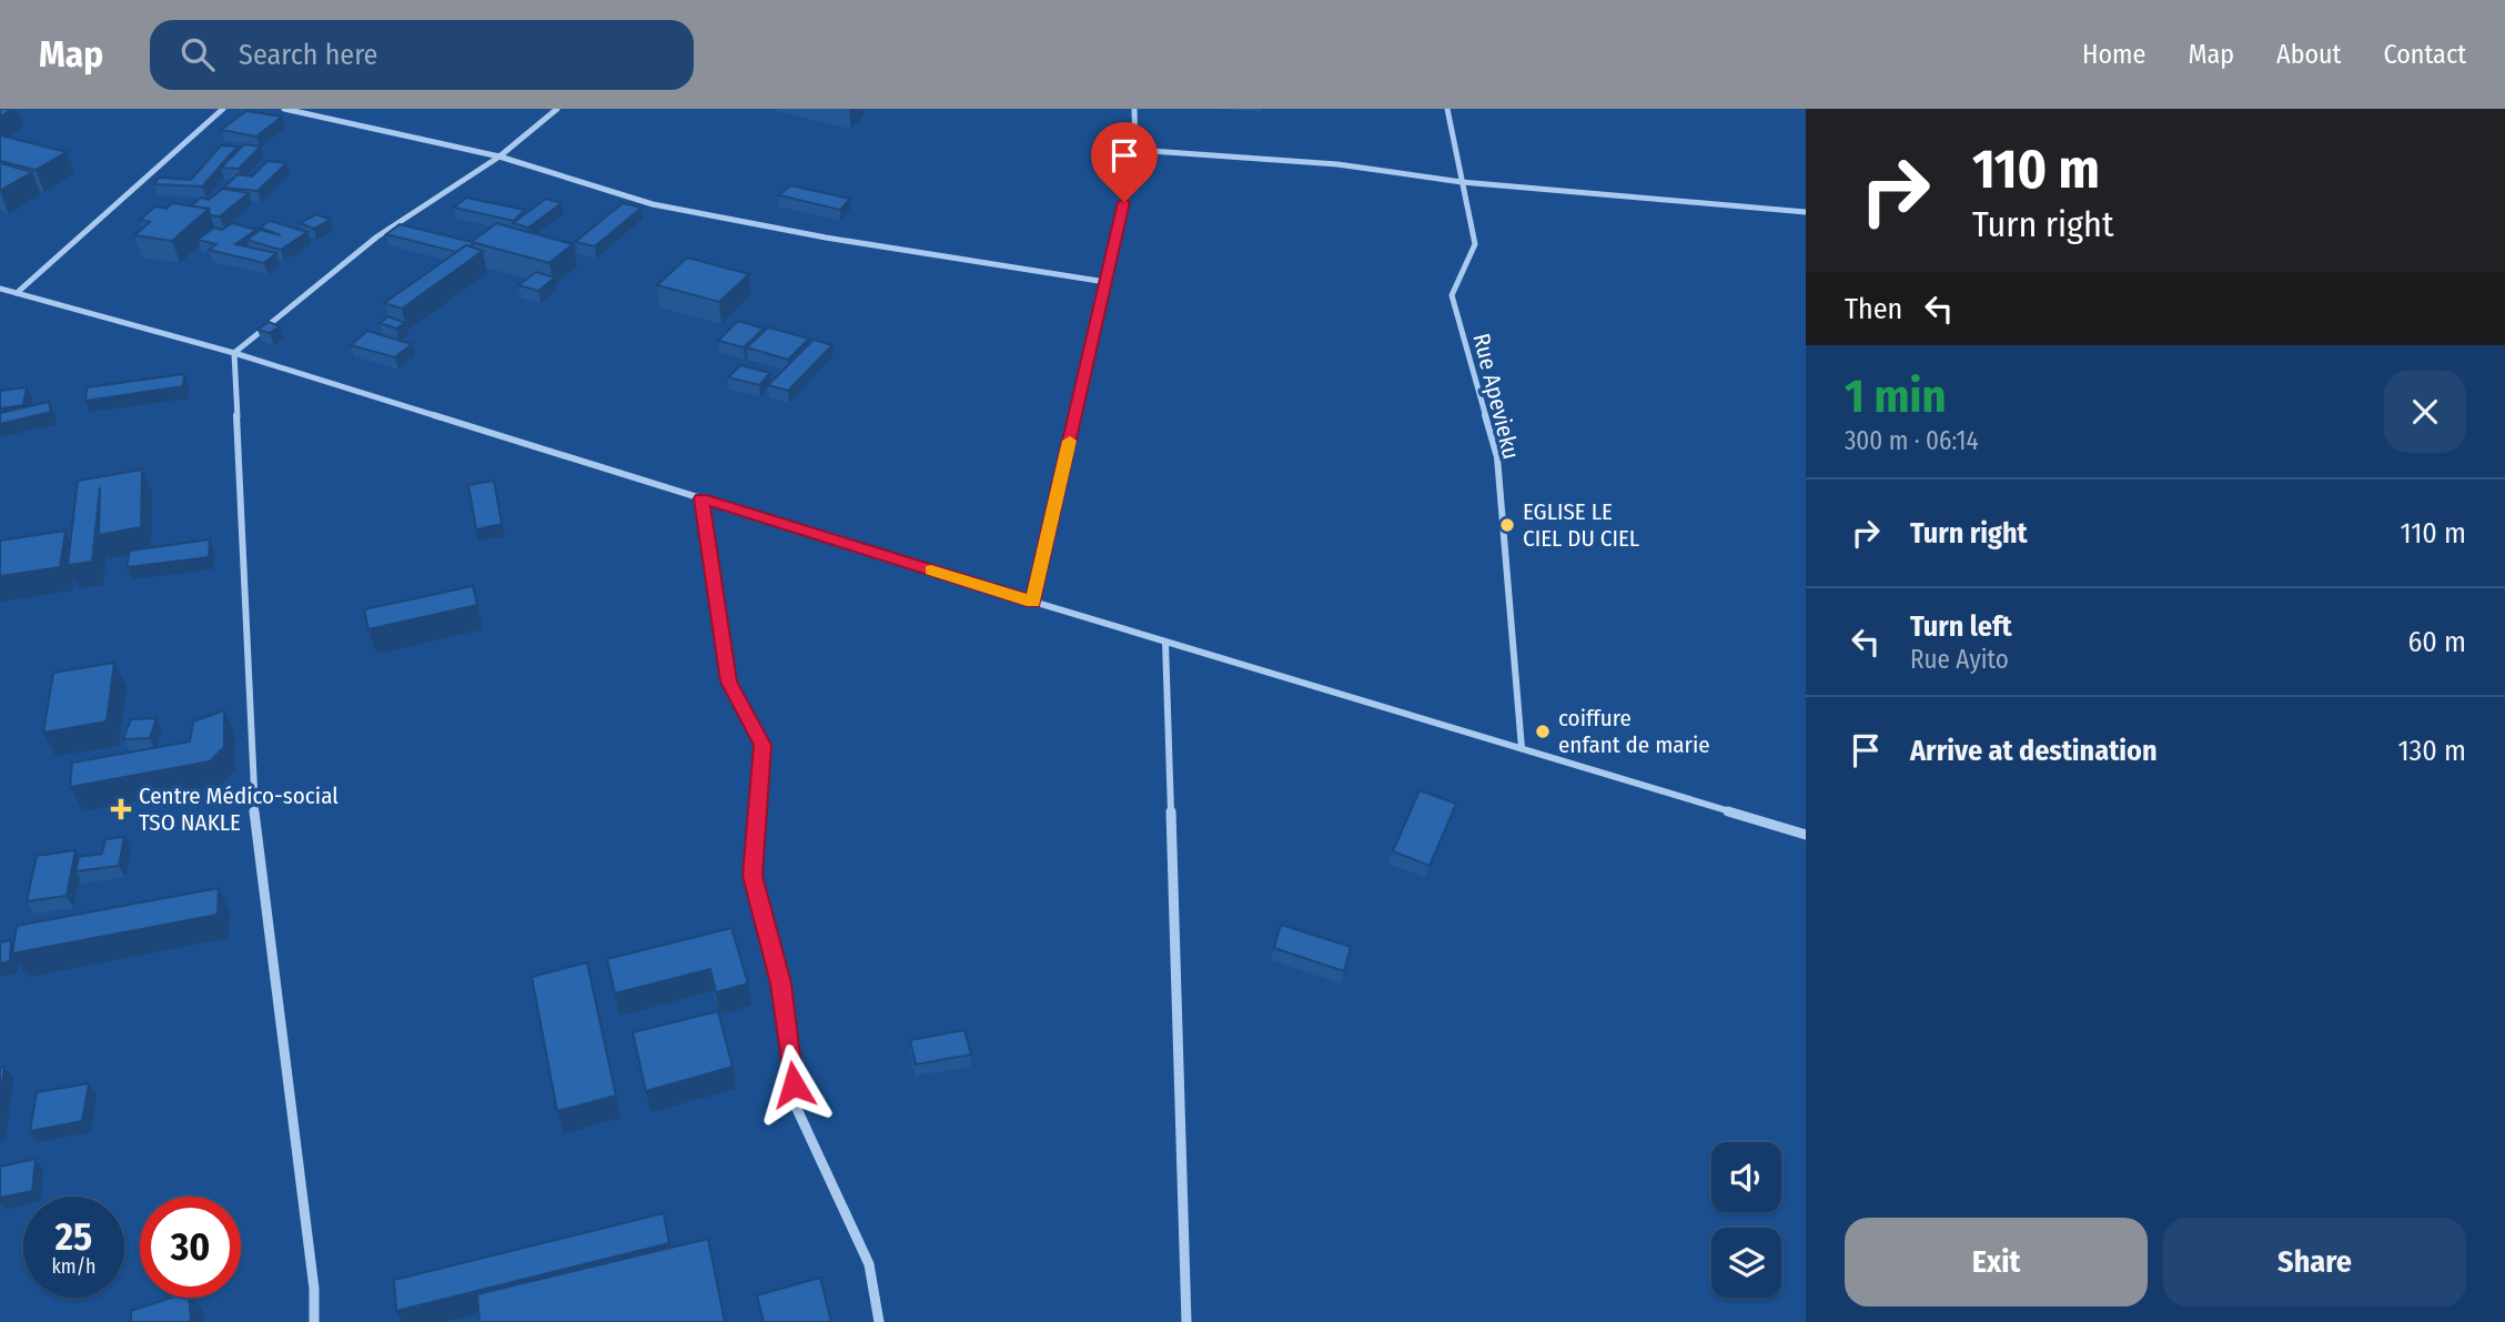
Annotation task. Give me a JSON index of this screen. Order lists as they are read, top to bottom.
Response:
{
  "streets": {
    "street": ["Rue Apevieku"]
  },
  "places": {
    "other": ["EGLISE LE CIEL DU CIEL", "coiffure enfant de marie"],
    "health": ["Centre Médico-social TSO NAKLE"]
  },
  "page": {
    "header": "Map",
    "search": "Search here",
    "nav": [
      "Home",
      "Map",
      "About",
      "Contact"
    ],
    "turn": ["110 m", "Turn right"],
    "then": "Then",
    "heading": ["1 min", "300 m · 06:14"],
    "list": [
      {
        "name": "Turn right",
        "value": "110 m"
      },
      {
        "name": "Turn left",
        "note": "Rue Ayito",
        "value": "60 m"
      },
      {
        "name": "Arrive at destination",
        "value": "130 m"
      }
    ],
    "speed": "25 km/h",
    "limit": "30",
    "buttons": ["Exit", "Share"]
  }
}
